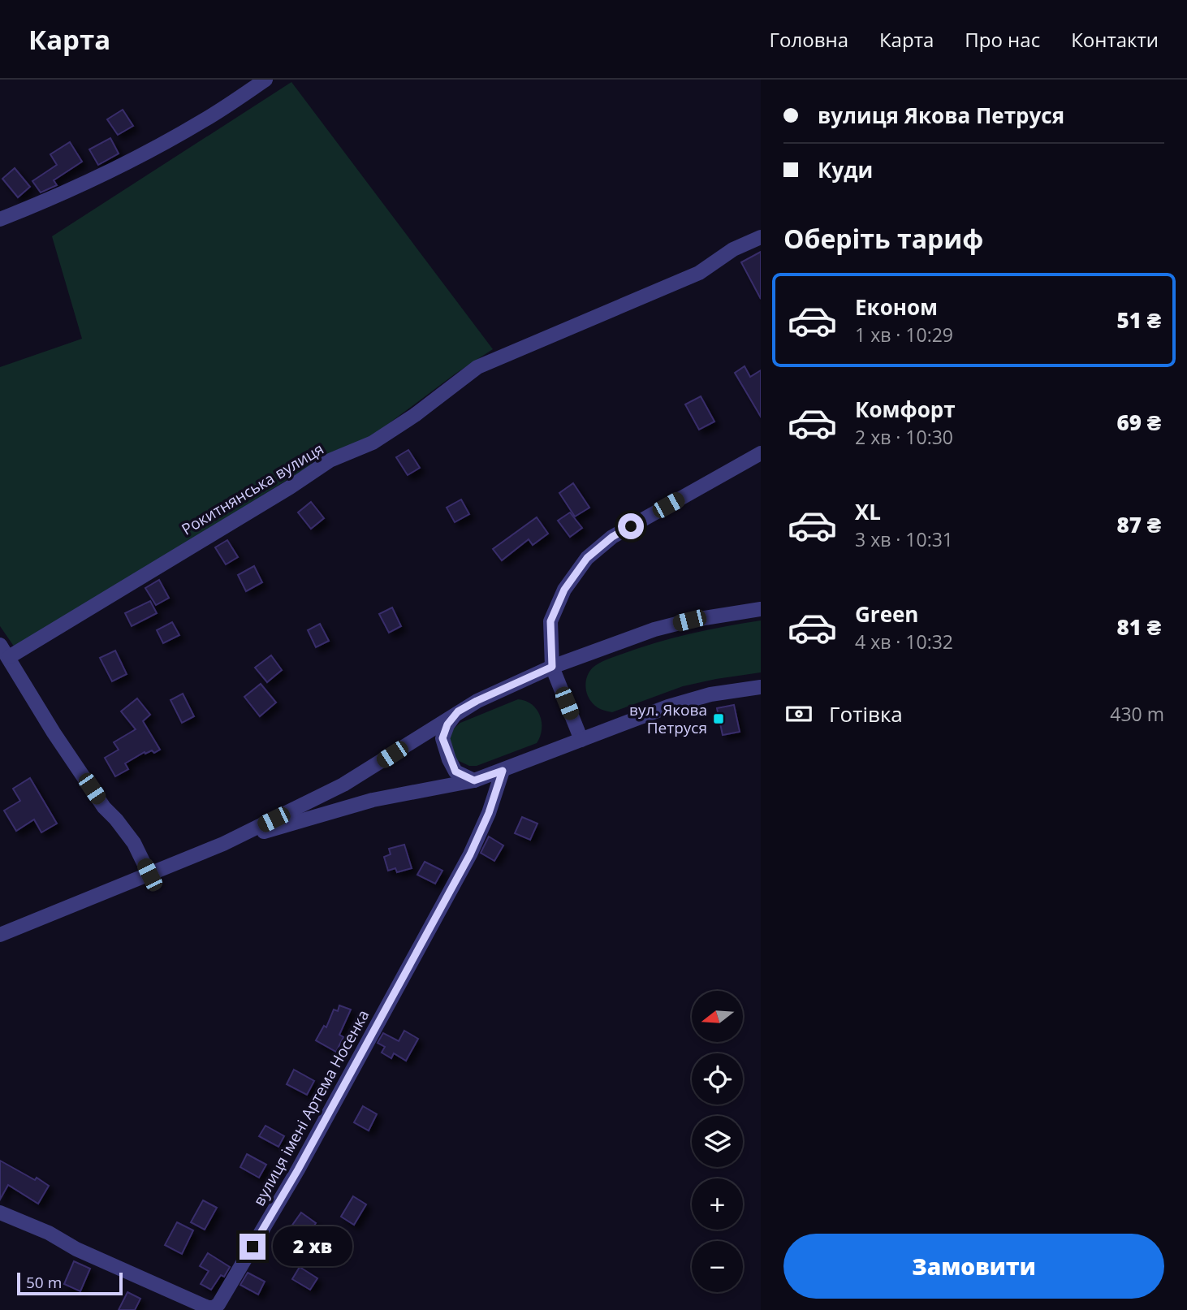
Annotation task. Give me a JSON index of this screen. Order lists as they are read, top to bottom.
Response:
{
  "streets": {
    "street": ["Рокитнянська вулиця", "вулиця імені Артема Носенка"]
  },
  "places": {
    "transit": ["вул. Якова Петруся"]
  },
  "scale_bar": "50 m",
  "north": "left",
  "page": {
    "header": "Карта",
    "nav": [
      "Головна",
      "Карта",
      "Про нас",
      "Контакти"
    ],
    "banner": ["вулиця Якова Петруся", "Куди"],
    "heading": "Оберіть тариф",
    "list": [
      {
        "name": "Економ",
        "note": "1 хв · 10:29",
        "value": "51 ₴"
      },
      {
        "name": "Комфорт",
        "note": "2 хв · 10:30",
        "value": "69 ₴"
      },
      {
        "name": "XL",
        "note": "3 хв · 10:31",
        "value": "87 ₴"
      },
      {
        "name": "Green",
        "note": "4 хв · 10:32",
        "value": "81 ₴"
      }
    ],
    "pay": ["Готівка", "430 m"],
    "map_buttons": ["+", "−"],
    "buttons": "Замовити",
    "bubble": "2 хв",
    "scale": "50 m"
  }
}
